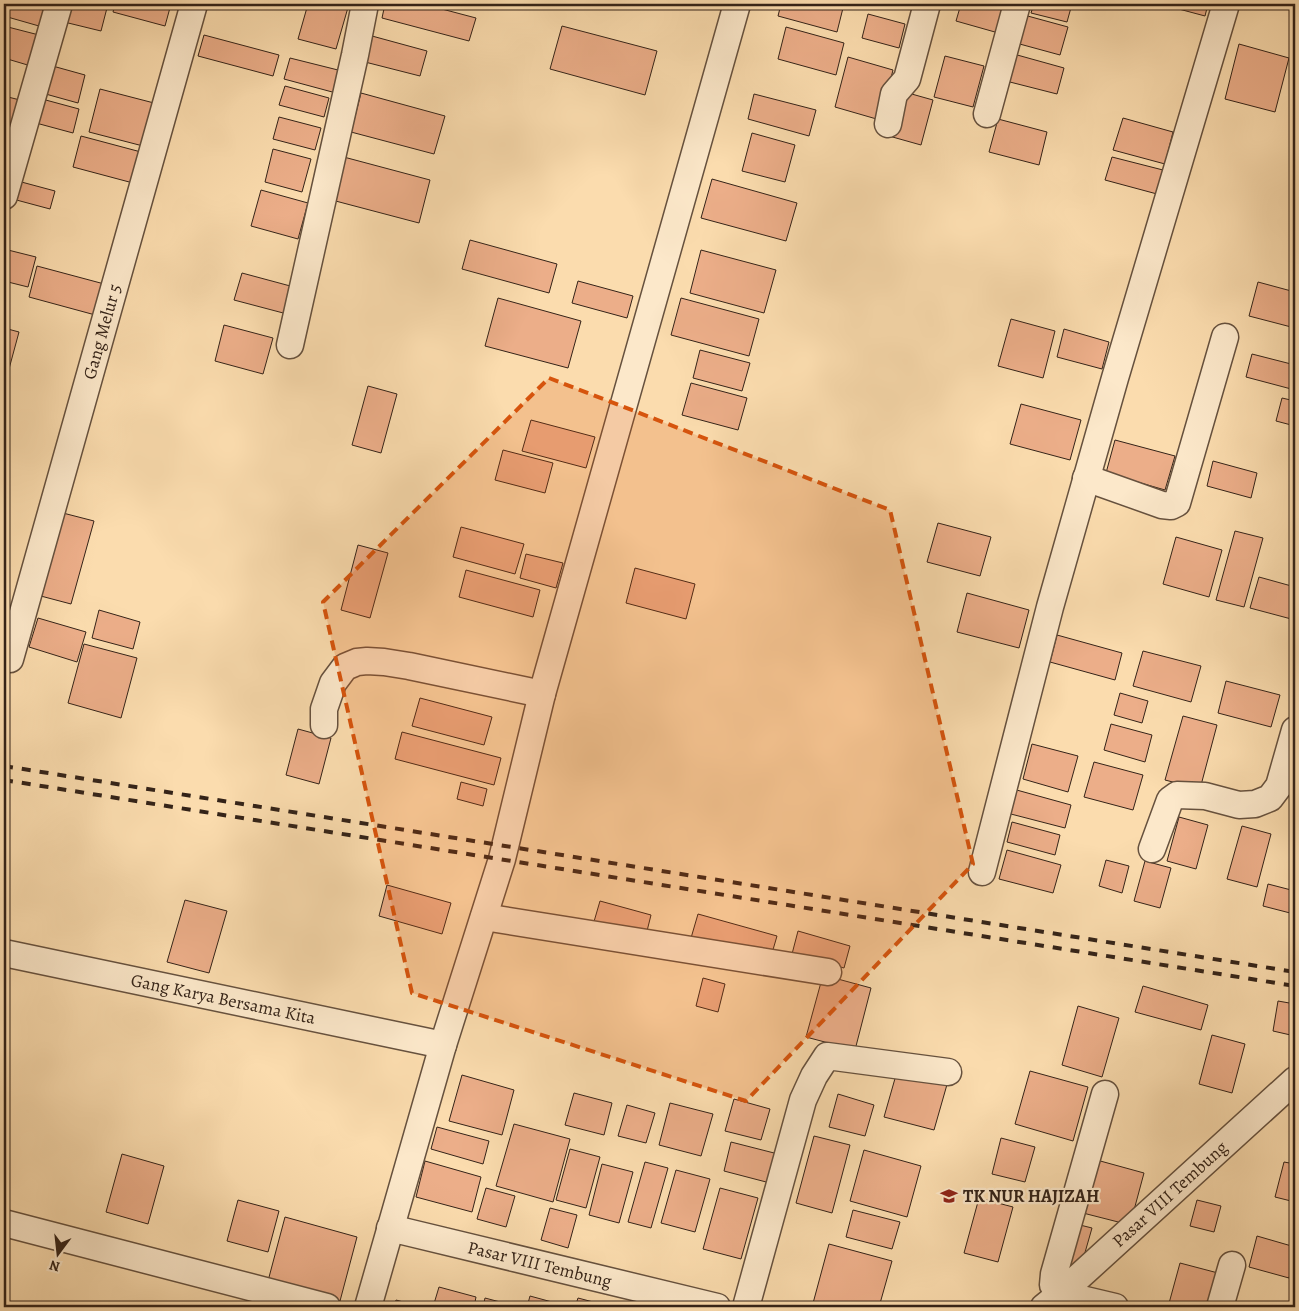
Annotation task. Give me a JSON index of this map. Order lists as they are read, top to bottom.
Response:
{
  "streets": {
    "street": ["Gang Melur 5", "Gang Karya Bersama Kita", "Pasar VIII Tembung"]
  },
  "places": {
    "school or university": ["TK NUR HAJIZAH"]
  },
  "north": "bottom"
}
